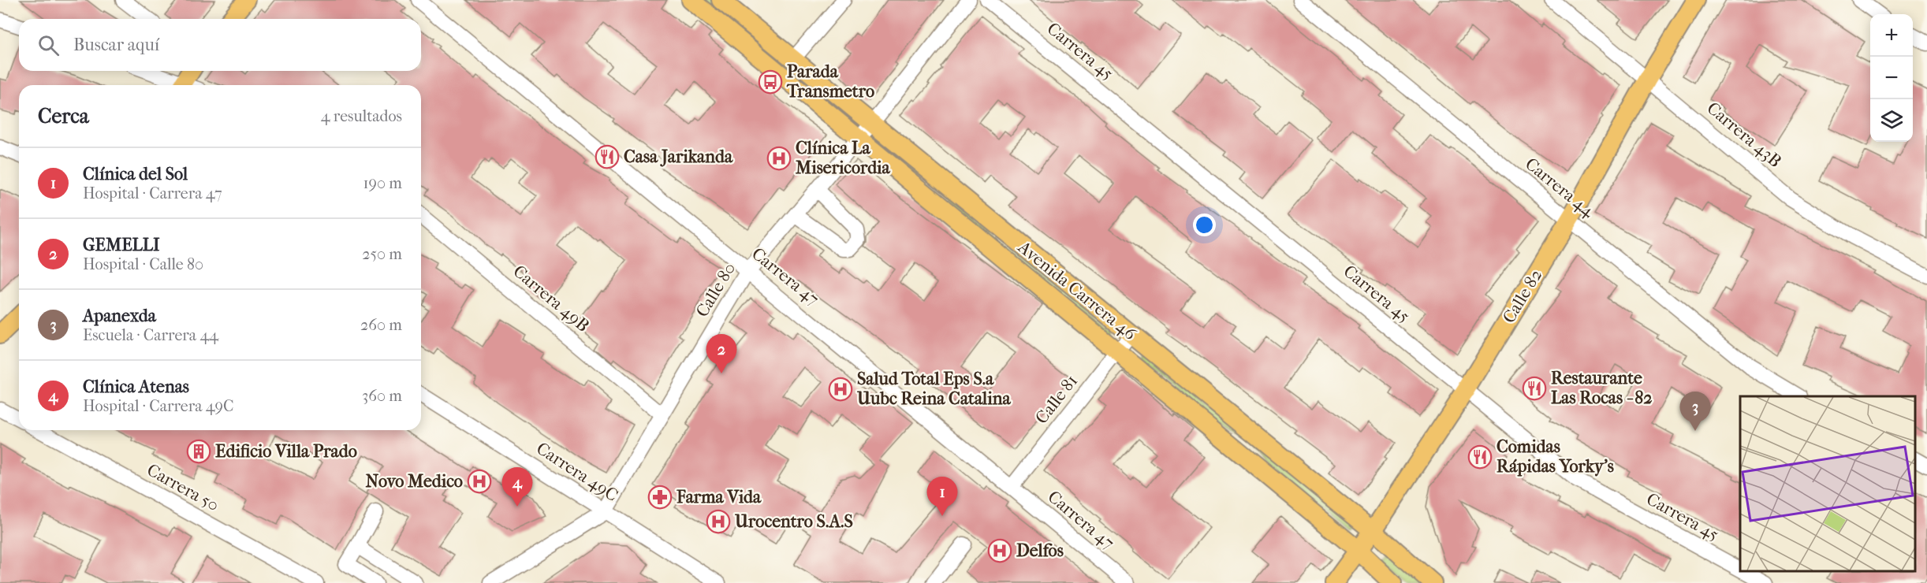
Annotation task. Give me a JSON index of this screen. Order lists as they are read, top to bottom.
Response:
{
  "streets": {
    "main road": ["Avenida Carrera 46", "Calle 82"],
    "street": [
      "Carrera 45",
      "Carrera 43B",
      "Carrera 44",
      "Carrera 47",
      "Calle 80",
      "Carrera 49B",
      "Calle 81",
      "Carrera 49C",
      "Carrera 50"
    ]
  },
  "crossings": [
    ["Carrera 45", "Calle 82"],
    ["Carrera 43B", "Calle 82"],
    ["Carrera 44", "Calle 82"],
    ["Carrera 47", "Calle 80"],
    ["Carrera 47", "Calle 81"],
    ["Calle 80", "Avenida Carrera 46"],
    ["Calle 80", "Carrera 49B"],
    ["Calle 80", "Carrera 49C"],
    ["Avenida Carrera 46", "Calle 82"],
    ["Avenida Carrera 46", "Calle 81"]
  ],
  "places": {
    "bus stop": ["Parada Transmetro"],
    "restaurant": ["Casa Jarikanda", "Restaurante Las Rocas - 82", "Comidas Rápidas Yorky's"],
    "hospital": [
      "Clínica La Misericordia",
      "Salud Total Eps S.a Uubc Reina Catalina",
      "Novo Medico",
      "Urocentro S.A.S",
      "Delfos"
    ],
    "building": ["Edificio Villa Prado"],
    "pharmacy": ["Farma Vida"]
  },
  "page": {
    "map_buttons": ["+", "−"],
    "search": "Buscar aquí",
    "heading": ["Cerca", "4 resultados"],
    "list": [
      {
        "mark": "1",
        "name": "Clínica del Sol",
        "note": "Hospital · Carrera 47",
        "value": "190 m"
      },
      {
        "mark": "2",
        "name": "GEMELLI",
        "note": "Hospital · Calle 80",
        "value": "250 m"
      },
      {
        "mark": "3",
        "name": "Apanexda",
        "note": "Escuela · Carrera 44",
        "value": "260 m"
      },
      {
        "mark": "4",
        "name": "Clínica Atenas",
        "note": "Hospital · Carrera 49C",
        "value": "360 m"
      }
    ],
    "pins": [
      "2",
      "3",
      "4",
      "1"
    ]
  }
}
